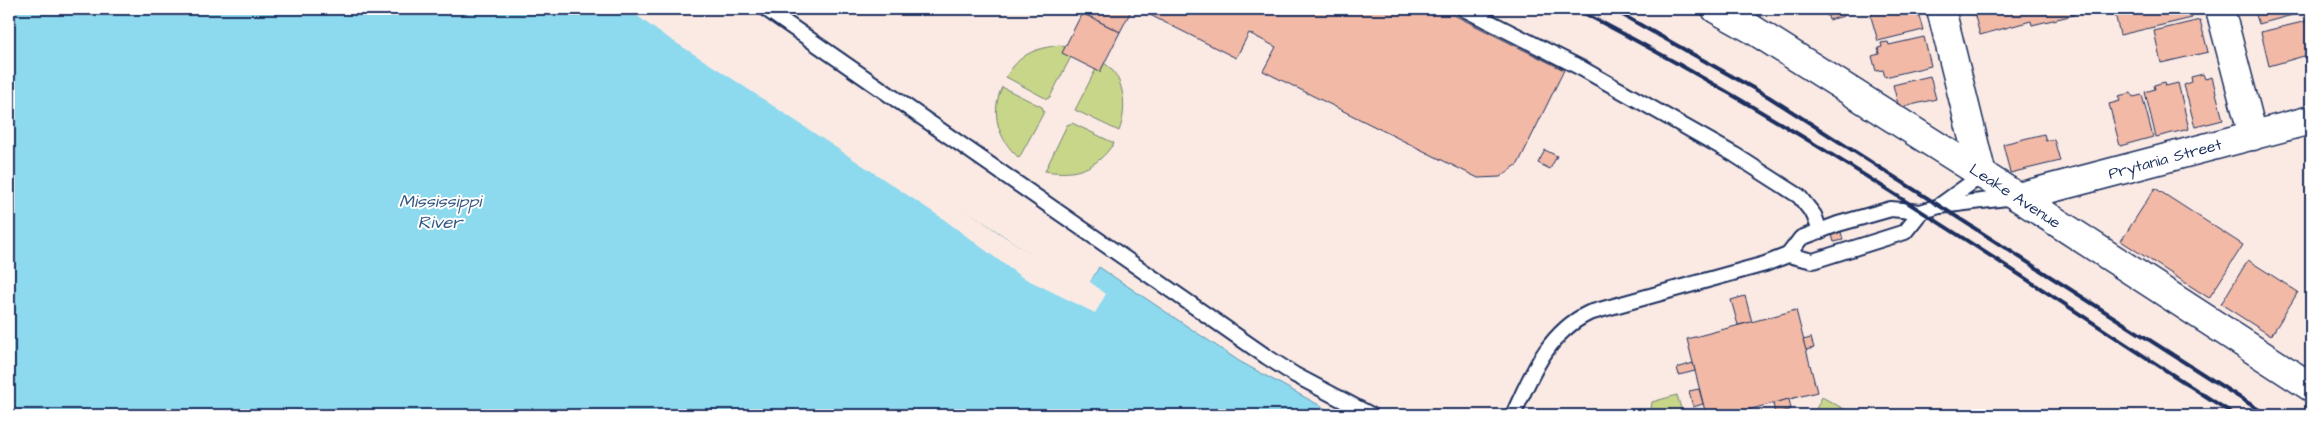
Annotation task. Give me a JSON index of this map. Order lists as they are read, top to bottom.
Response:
{
  "streets": {
    "street": ["Prytania Street", "Leake Avenue"]
  },
  "crossings": [
    ["Prytania Street", "Leake Avenue"]
  ],
  "water": ["Mississippi River"]
}
